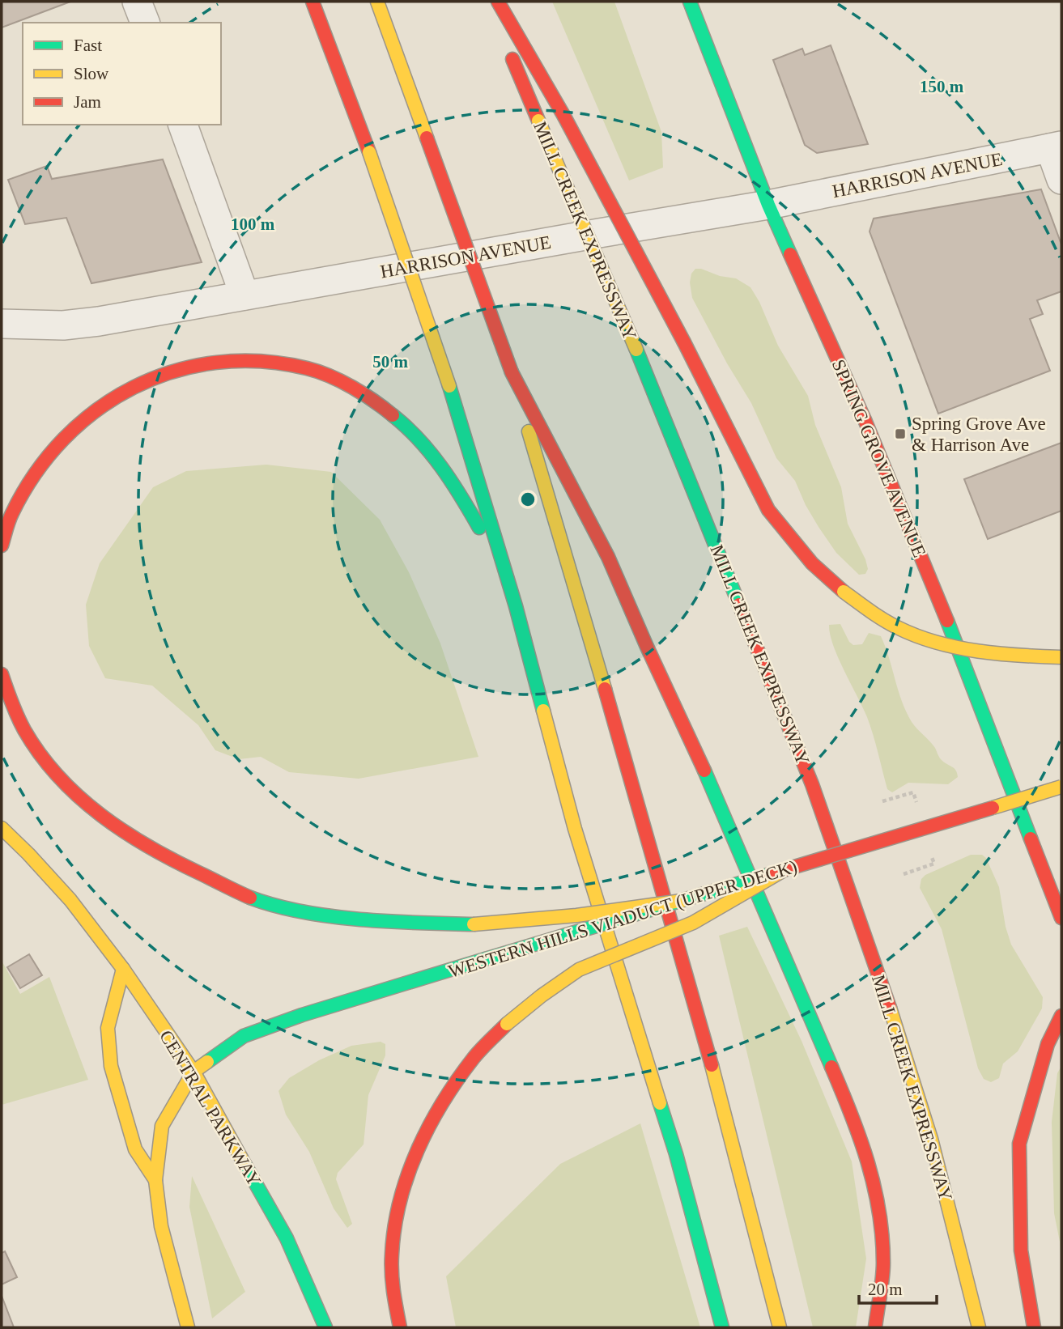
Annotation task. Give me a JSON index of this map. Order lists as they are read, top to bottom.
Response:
{
  "streets": {
    "main road": [
      "MILL CREEK EXPRESSWAY",
      "SPRING GROVE AVENUE",
      "WESTERN HILLS VIADUCT (UPPER DECK)",
      "CENTRAL PARKWAY"
    ],
    "street": ["HARRISON AVENUE"]
  },
  "crossings": [
    ["HARRISON AVENUE", "SPRING GROVE AVENUE"],
    ["WESTERN HILLS VIADUCT (UPPER DECK)", "CENTRAL PARKWAY"]
  ],
  "places": {
    "transit": ["Spring Grove Ave & Harrison Ave"]
  },
  "legend": ["Fast", "Slow", "Jam"],
  "scale_bar": "20 m",
  "rings": ["150 m", "100 m", "50 m"]
}
